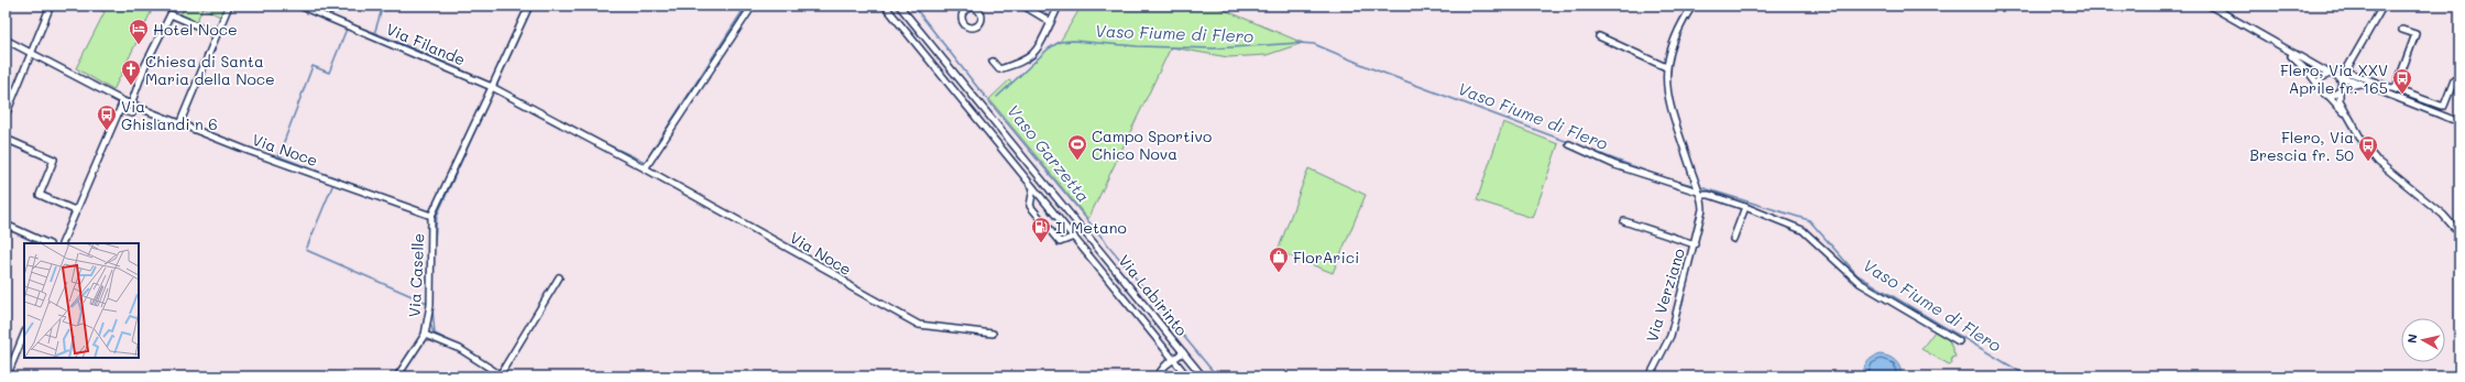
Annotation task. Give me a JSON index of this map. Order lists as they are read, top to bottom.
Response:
{
  "streets": {
    "street": [
      "Via Filande",
      "Via Noce",
      "Via Caselle",
      "Via Labirinto",
      "Via Verziano"
    ]
  },
  "crossings": [
    ["Via Filande", "Via Noce"],
    ["Via Noce", "Via Caselle"]
  ],
  "water": ["Vaso Fiume di Flero", "Vaso Garzetta"],
  "places": {
    "hotel": ["Hotel Noce"],
    "church": ["Chiesa di Santa Maria della Noce"],
    "bus stop": ["Flero, Via XXV Aprile fr. 165", "Via Ghislandi n 6", "Flero, Via Brescia fr. 50"],
    "sports": ["Campo Sportivo Chico Nova"],
    "fuel station": ["Il Metano"],
    "shop": ["FlorArici"]
  },
  "north": "left"
}
